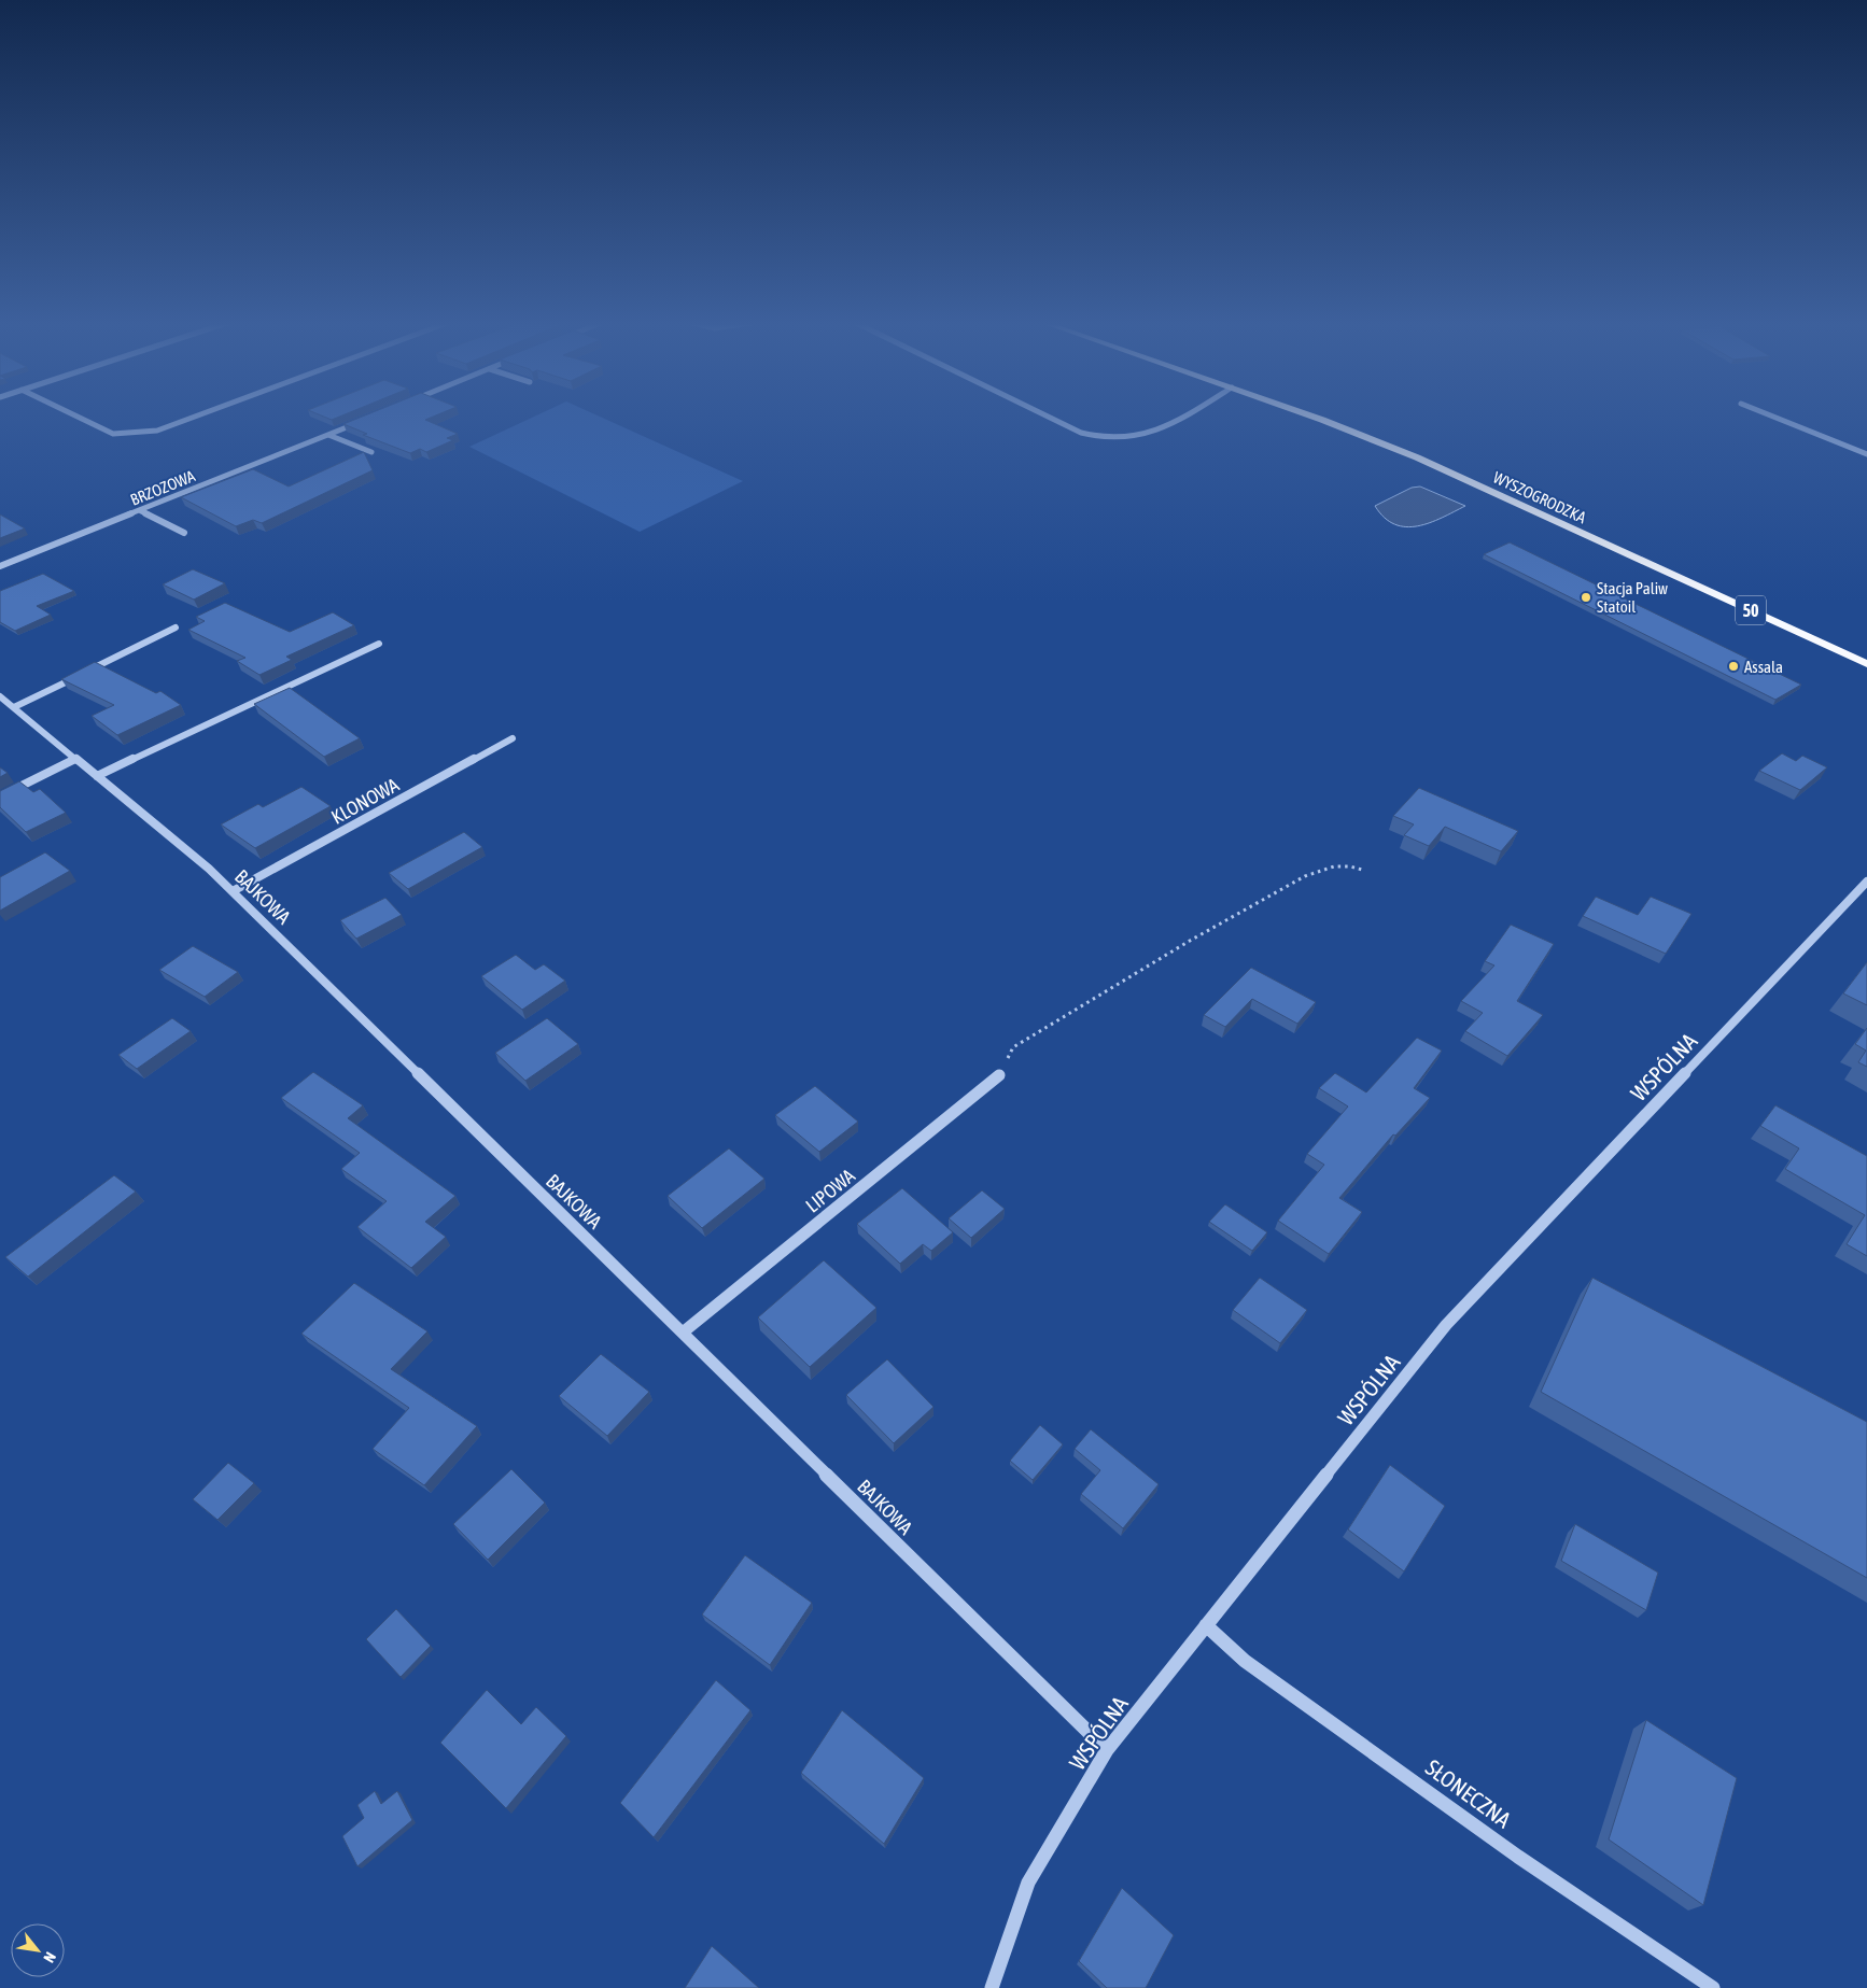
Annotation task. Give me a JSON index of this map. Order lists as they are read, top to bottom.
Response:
{
  "streets": {
    "main road": ["WYSZOGRODZKA", "50"],
    "street": [
      "BRZOZOWA",
      "KLONOWA",
      "BAJKOWA",
      "WSPÓLNA",
      "LIPOWA",
      "SŁONECZNA"
    ]
  },
  "crossings": [
    ["KLONOWA", "BAJKOWA"],
    ["BAJKOWA", "WSPÓLNA"],
    ["BAJKOWA", "LIPOWA"],
    ["WSPÓLNA", "SŁONECZNA"]
  ],
  "places": ["Stacja Paliw Statoil", "Assala"],
  "north": "bottom right"
}
